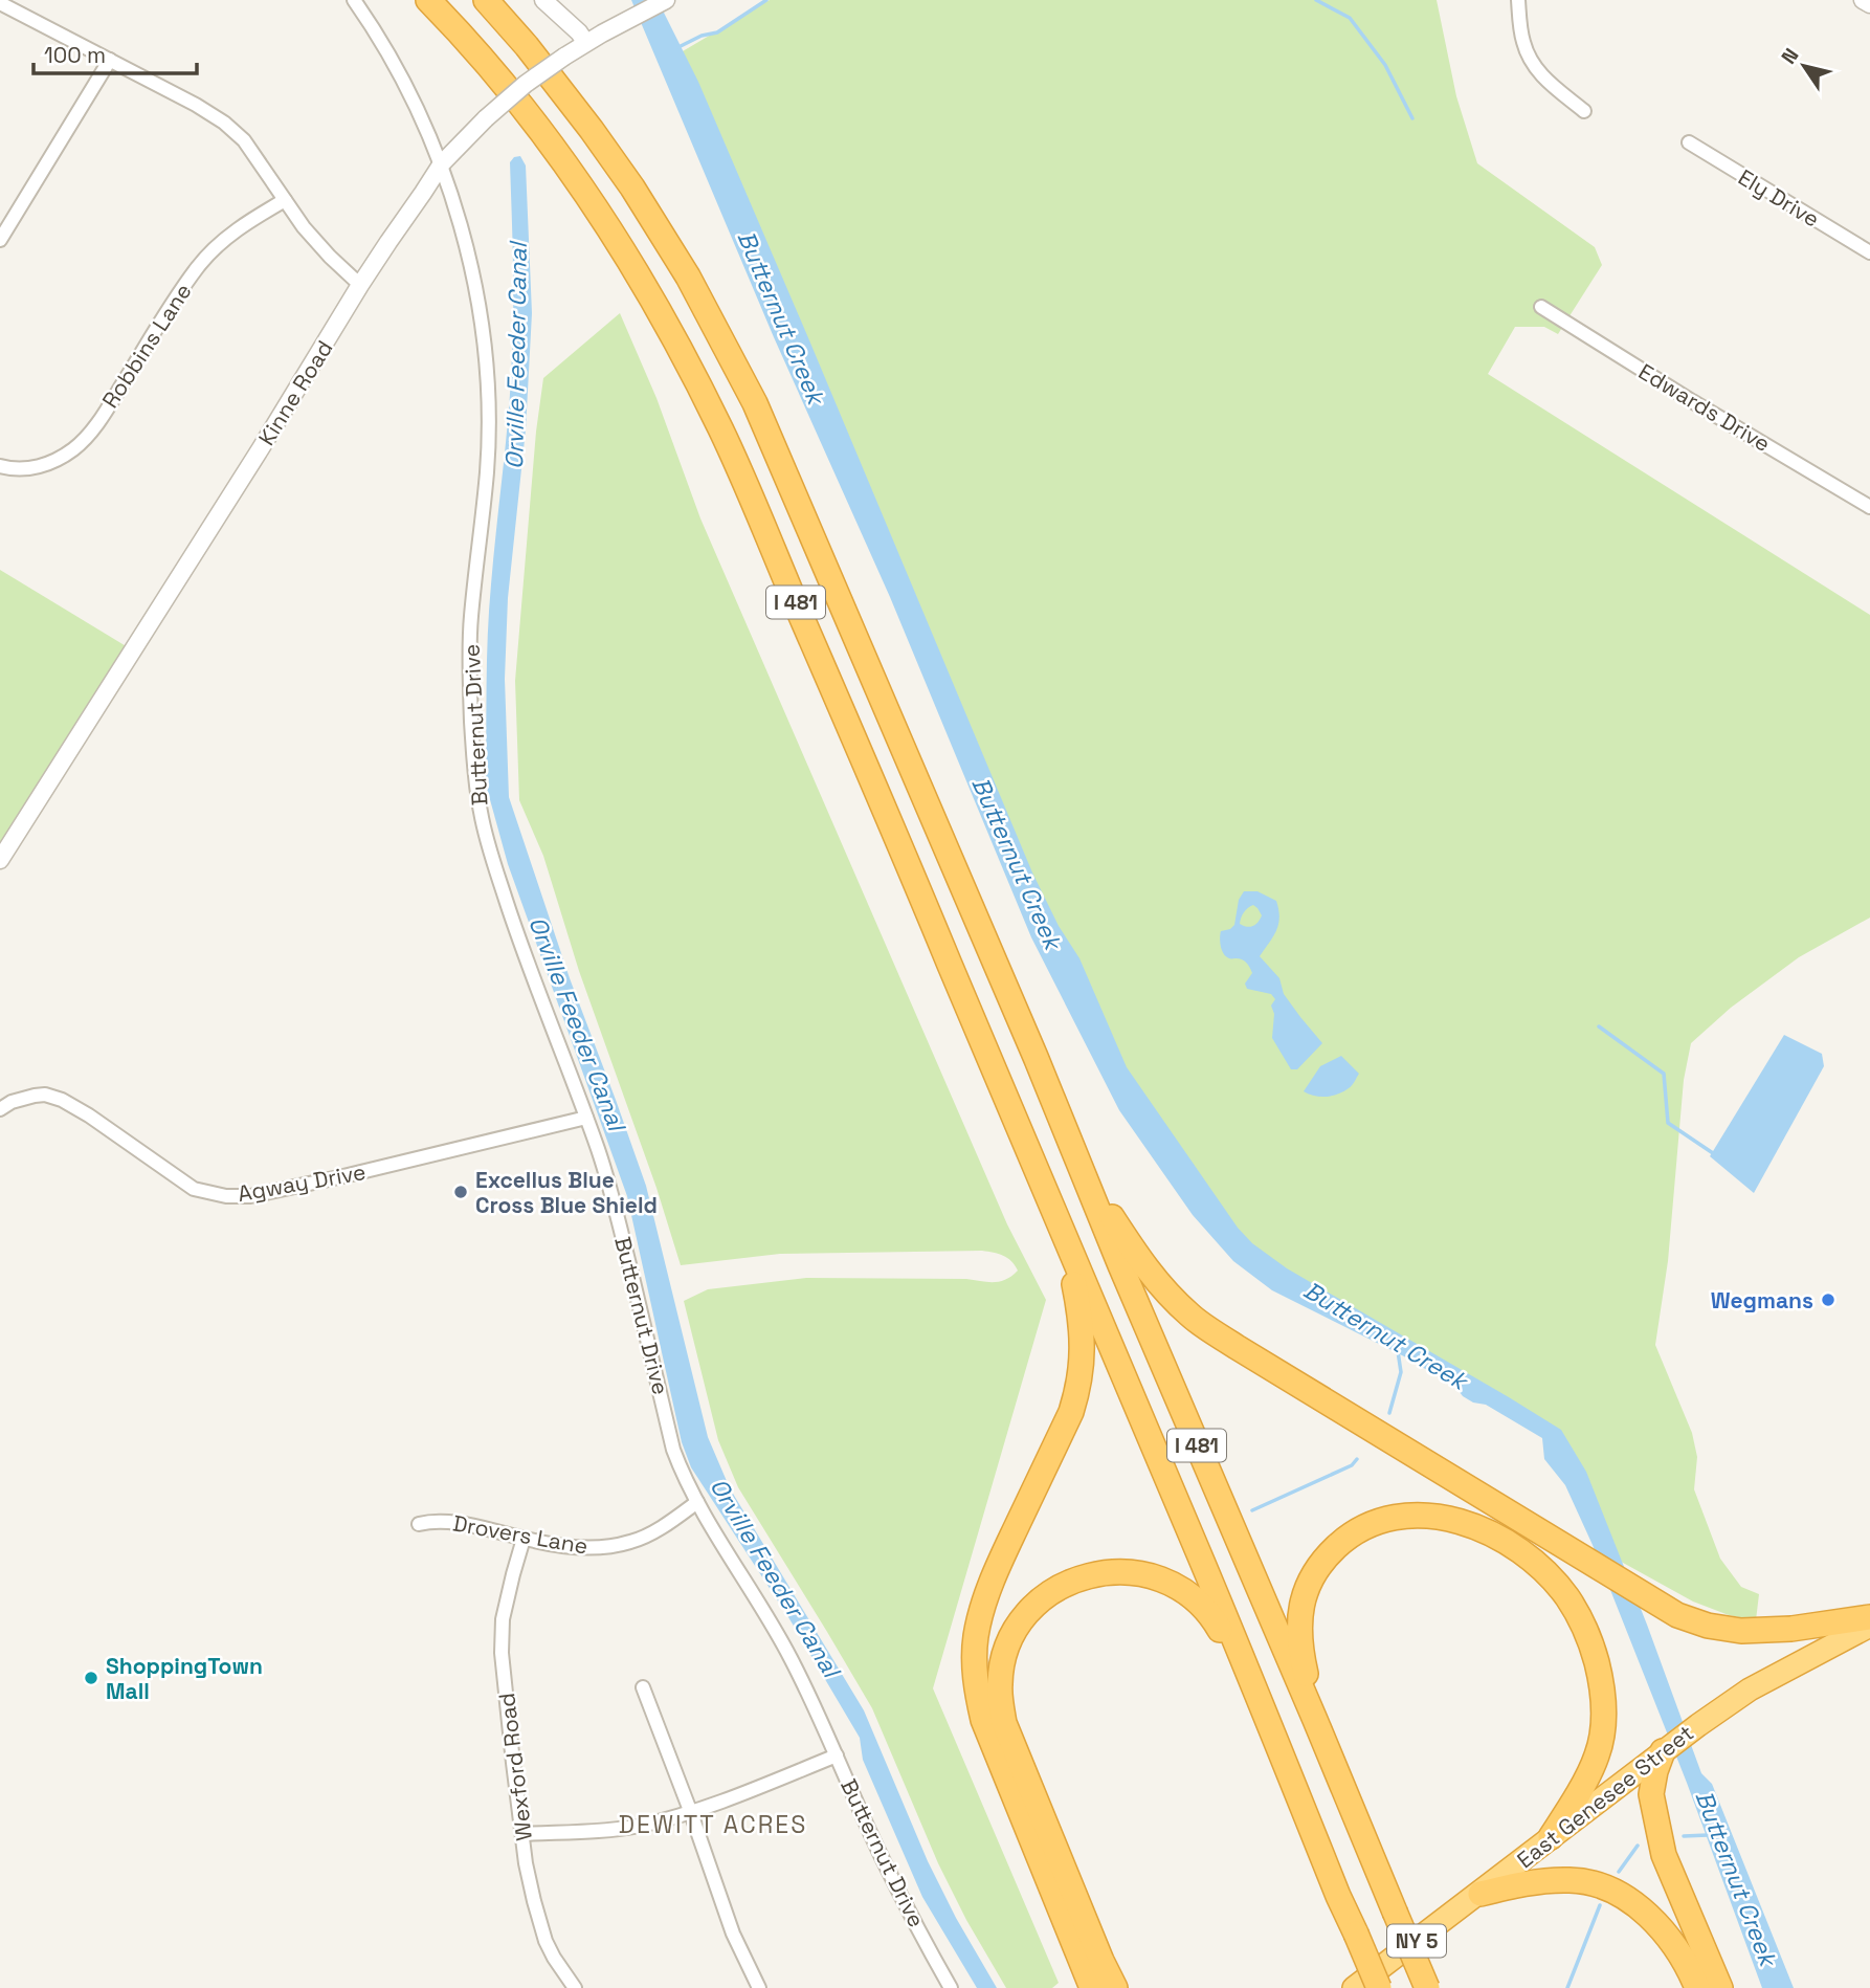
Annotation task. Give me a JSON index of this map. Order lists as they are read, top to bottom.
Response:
{
  "streets": {
    "highway": ["I 481", "East Genesee Street", "NY 5"],
    "street": [
      "Ely Drive",
      "Robbins Lane",
      "Kinne Road",
      "Edwards Drive",
      "Butternut Drive",
      "Agway Drive",
      "Drovers Lane",
      "Wexford Road"
    ]
  },
  "crossings": [
    ["Kinne Road", "Butternut Drive"],
    ["Butternut Drive", "Agway Drive"],
    ["Butternut Drive", "Drovers Lane"],
    ["Drovers Lane", "Wexford Road"]
  ],
  "districts": ["DEWITT ACRES"],
  "water": ["Butternut Creek", "Orville Feeder Canal"],
  "places": ["Excellus Blue Cross Blue Shield", "Wegmans", "ShoppingTown Mall"],
  "scale_bar": "100 m",
  "north": "top left"
}
